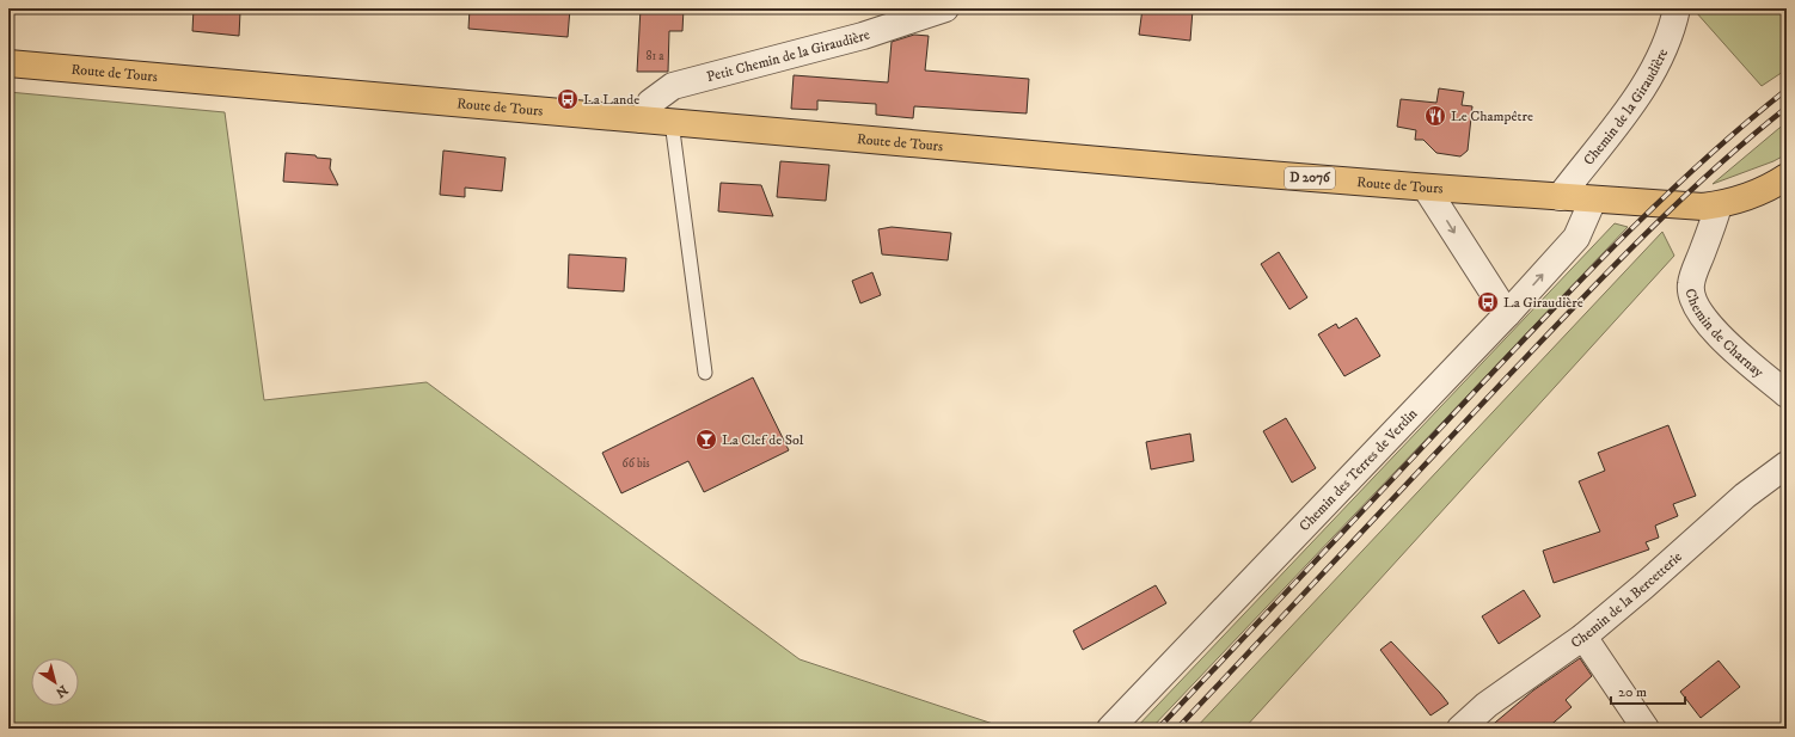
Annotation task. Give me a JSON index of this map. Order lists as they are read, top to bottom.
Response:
{
  "streets": {
    "main road": ["Route de Tours", "D 2076"],
    "street": [
      "Petit Chemin de la Giraudière",
      "Chemin de la Giraudière",
      "Chemin de Charnay",
      "Chemin des Terres de Verdin",
      "Chemin de la Bercetterie"
    ]
  },
  "crossings": [
    ["Petit Chemin de la Giraudière", "Route de Tours"],
    ["Route de Tours", "Chemin de la Giraudière"],
    ["Route de Tours", "Chemin de Charnay"],
    ["Route de Tours", "Chemin des Terres de Verdin"]
  ],
  "places": {
    "bus stop": ["La Lande", "La Giraudière"],
    "restaurant": ["Le Champêtre"],
    "bar": ["La Clef de Sol"]
  },
  "house_numbers": ["81 a", "66 bis"],
  "scale_bar": "20 m",
  "north": "bottom right"
}
